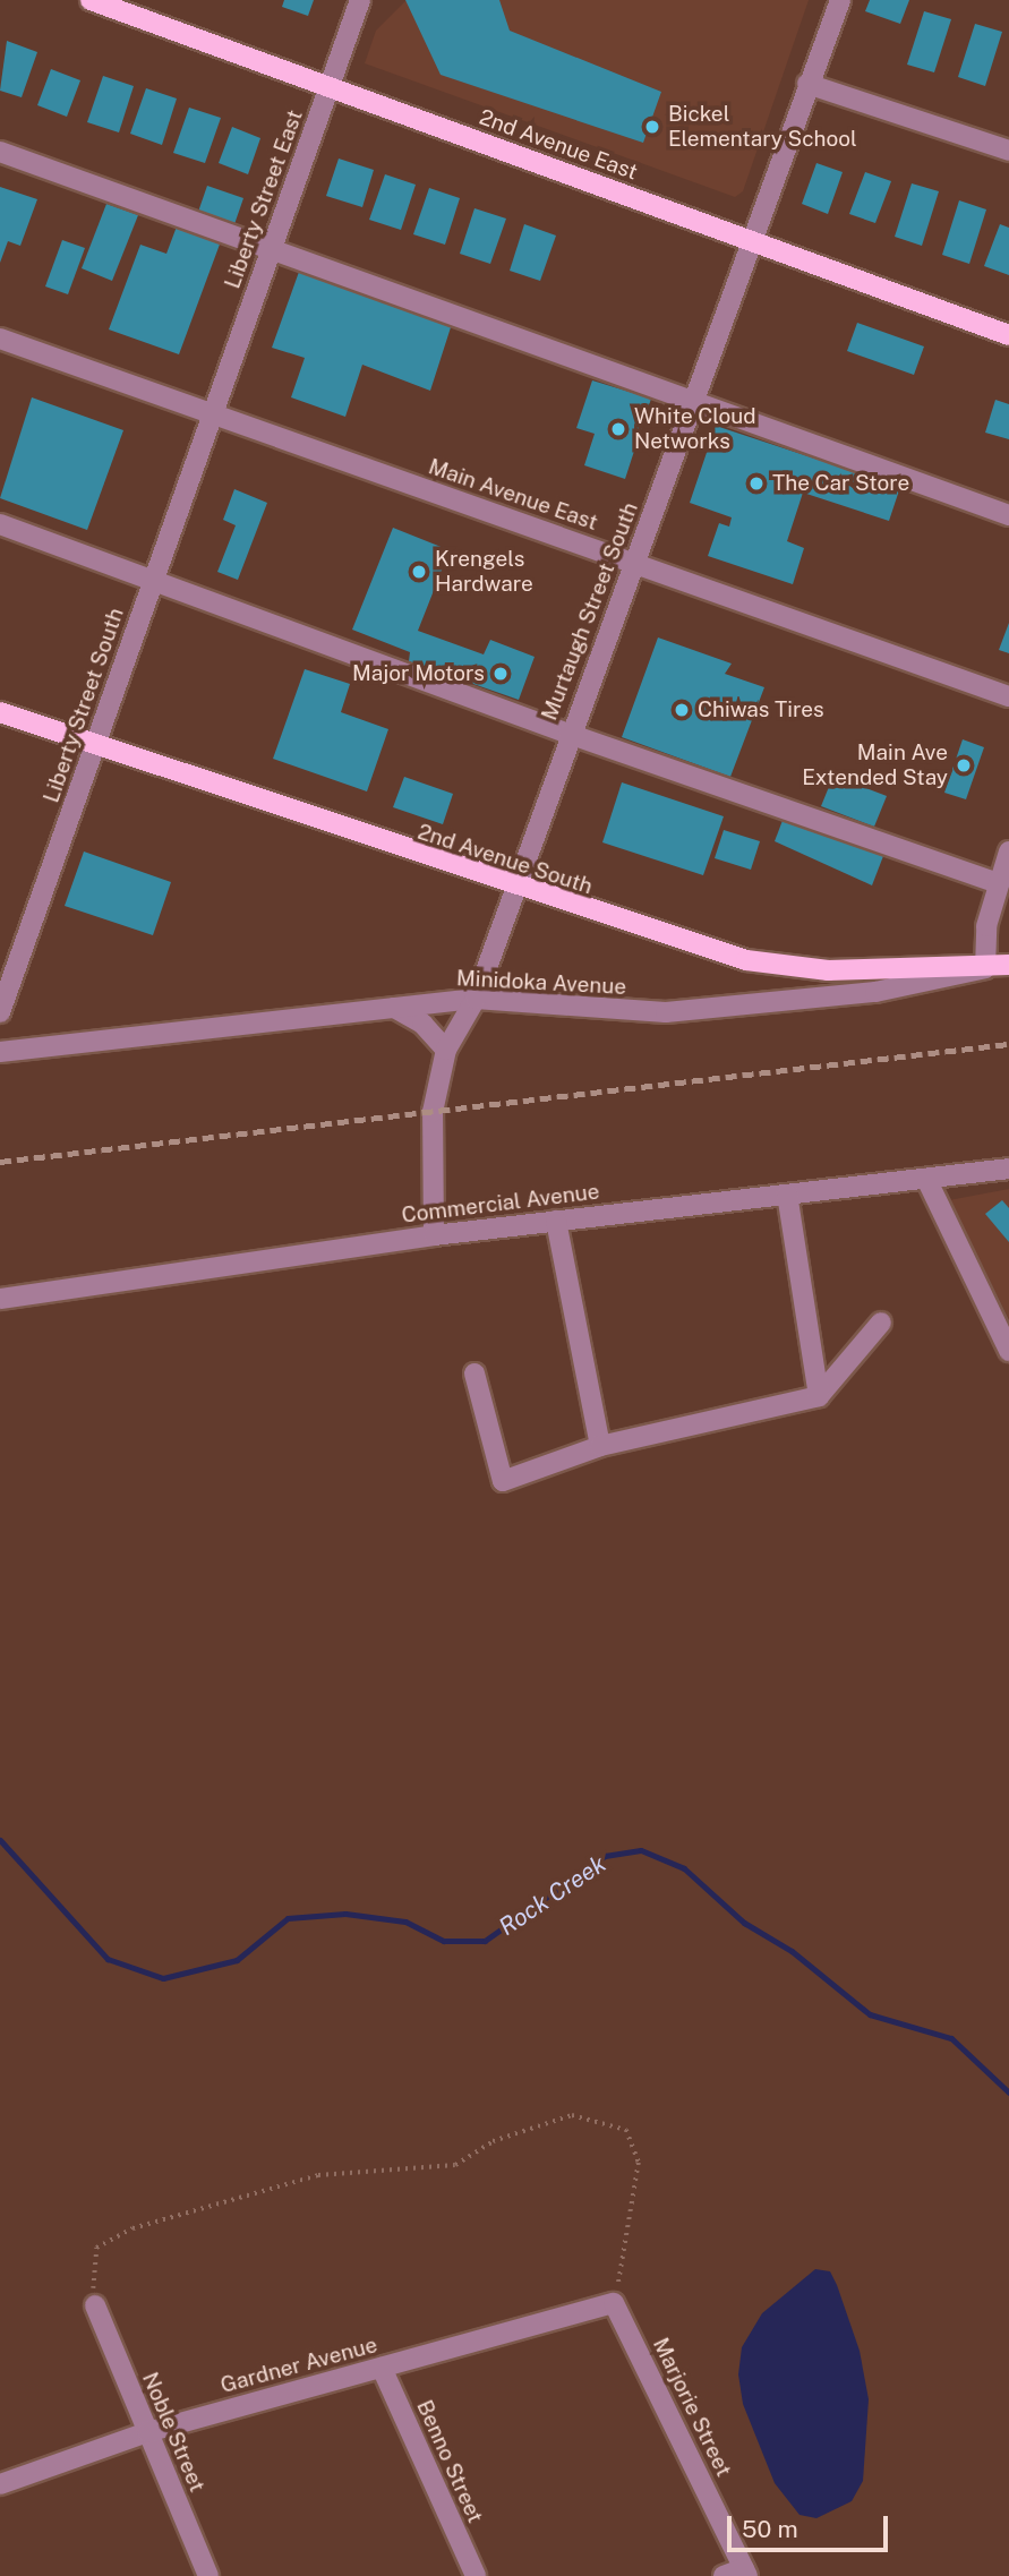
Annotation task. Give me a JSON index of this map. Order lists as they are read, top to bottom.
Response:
{
  "streets": {
    "main road": ["2nd Avenue East", "2nd Avenue South"],
    "street": [
      "Liberty Street East",
      "Main Avenue East",
      "Murtaugh Street South",
      "Liberty Street South",
      "Minidoka Avenue",
      "Commercial Avenue",
      "Gardner Avenue",
      "Marjorie Street",
      "Noble Street",
      "Benno Street"
    ]
  },
  "crossings": [
    ["2nd Avenue East", "Liberty Street East"],
    ["2nd Avenue East", "Murtaugh Street South"],
    ["Liberty Street East", "Main Avenue East"],
    ["Liberty Street East", "Liberty Street South"],
    ["Main Avenue East", "Murtaugh Street South"],
    ["Main Avenue East", "Liberty Street South"],
    ["Murtaugh Street South", "2nd Avenue South"],
    ["Murtaugh Street South", "Minidoka Avenue"],
    ["Murtaugh Street South", "Commercial Avenue"],
    ["Liberty Street South", "2nd Avenue South"],
    ["2nd Avenue South", "Minidoka Avenue"],
    ["Gardner Avenue", "Marjorie Street"],
    ["Gardner Avenue", "Noble Street"],
    ["Gardner Avenue", "Benno Street"]
  ],
  "water": ["Rock Creek"],
  "places": [
    "Bickel Elementary School",
    "White Cloud Networks",
    "The Car Store",
    "Krengels Hardware",
    "Major Motors",
    "Chiwas Tires",
    "Main Ave Extended Stay"
  ],
  "scale_bar": "50 m"
}
